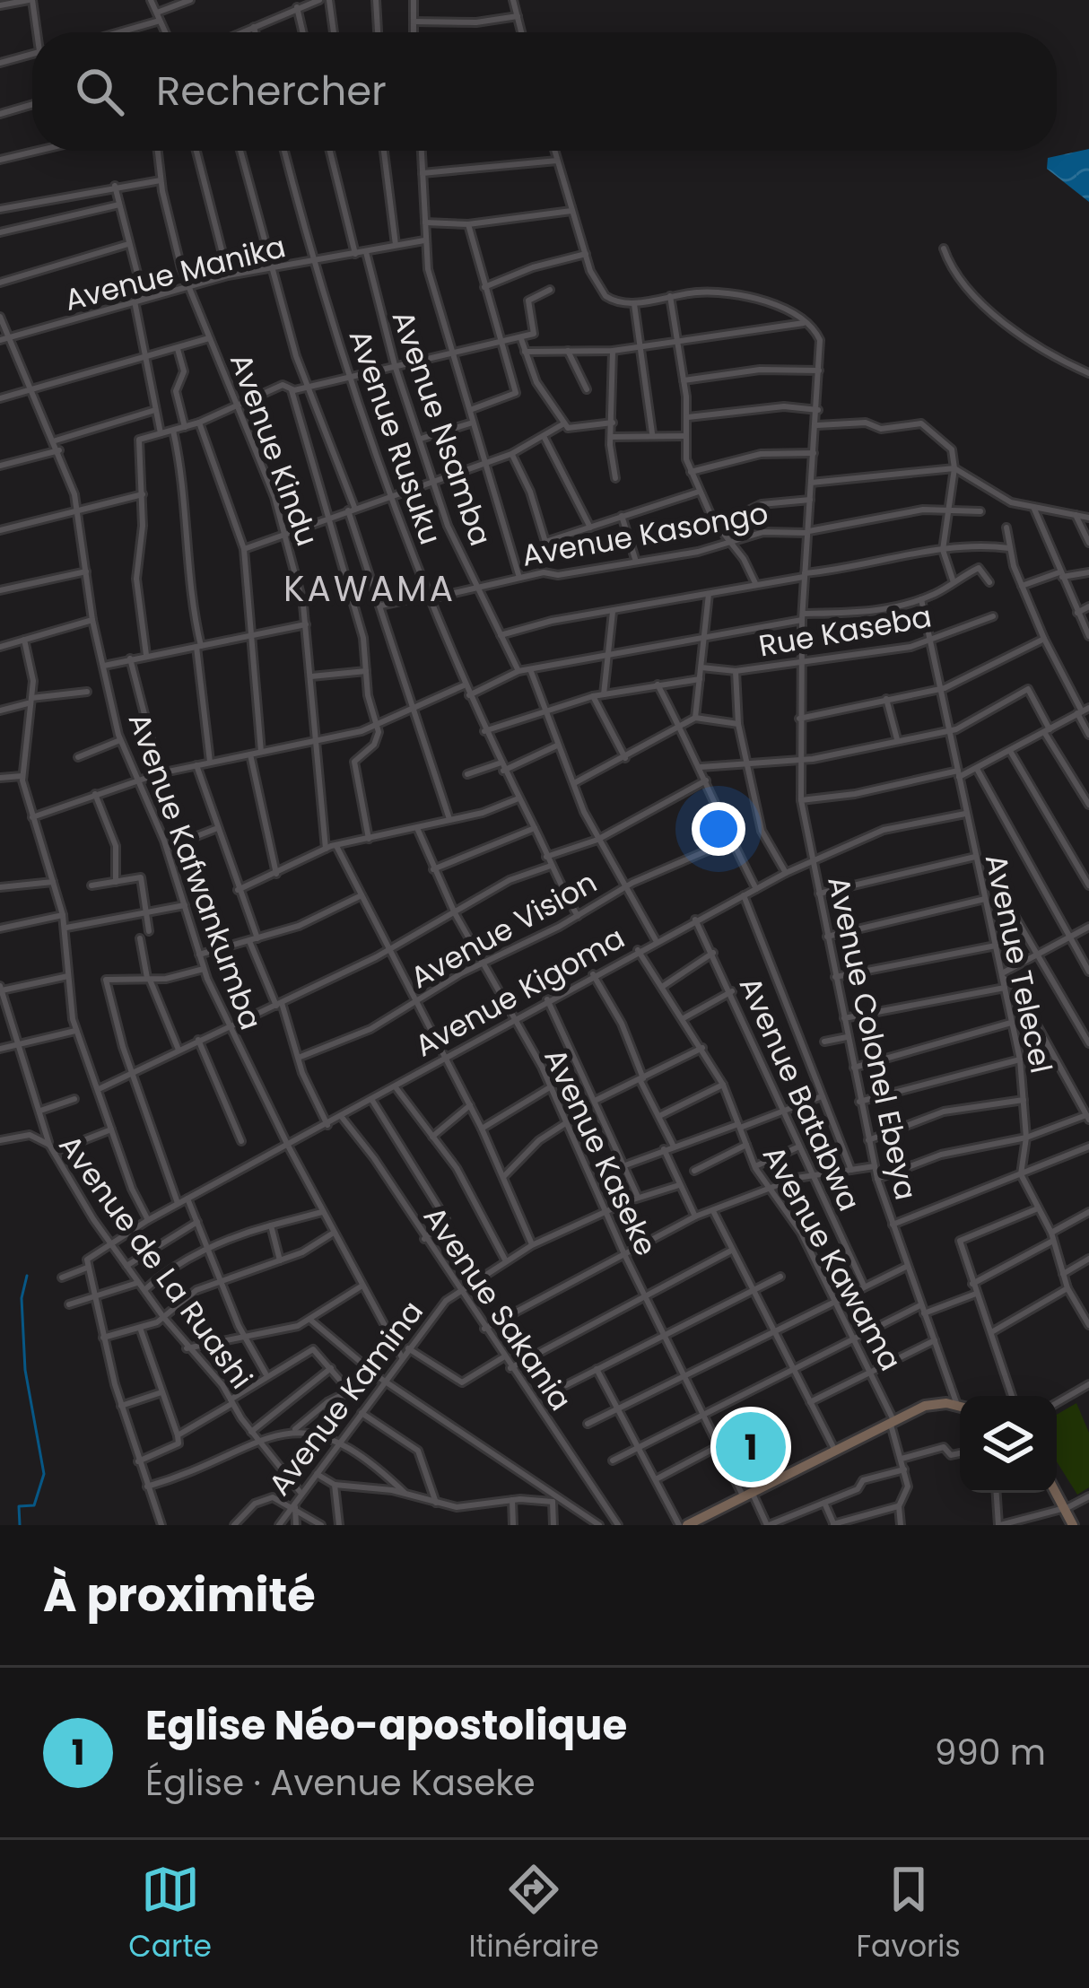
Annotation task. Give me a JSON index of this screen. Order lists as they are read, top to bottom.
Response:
{
  "streets": {
    "street": [
      "Avenue Manika",
      "Avenue Nsamba",
      "Avenue Rusuku",
      "Avenue Kindu",
      "Avenue Kasongo",
      "Rue Kaseba",
      "Avenue Kafwankumba",
      "Avenue Vision",
      "Avenue Telecel",
      "Avenue Kigoma",
      "Avenue Colonel Ebeya",
      "Avenue Batabwa",
      "Avenue Kaseke",
      "Avenue Kawama",
      "Avenue de La Ruashi",
      "Avenue Sakania",
      "Avenue Kamina"
    ]
  },
  "crossings": [
    ["Avenue Manika", "Avenue Nsamba"],
    ["Avenue Manika", "Avenue Rusuku"],
    ["Avenue Manika", "Avenue Kindu"],
    ["Avenue Manika", "Avenue Kafwankumba"],
    ["Avenue Nsamba", "Avenue Kasongo"],
    ["Avenue Rusuku", "Avenue Kasongo"],
    ["Avenue Rusuku", "Avenue Vision"],
    ["Avenue Kasongo", "Avenue Colonel Ebeya"],
    ["Rue Kaseba", "Avenue Telecel"],
    ["Rue Kaseba", "Avenue Colonel Ebeya"],
    ["Avenue Kafwankumba", "Avenue Kigoma"],
    ["Avenue Kafwankumba", "Avenue Kamina"],
    ["Avenue Vision", "Avenue Kaseke"],
    ["Avenue Telecel", "Avenue Kigoma"],
    ["Avenue Kigoma", "Avenue Colonel Ebeya"],
    ["Avenue Kigoma", "Avenue Batabwa"],
    ["Avenue Kigoma", "Avenue Kaseke"],
    ["Avenue Kigoma", "Avenue Kawama"],
    ["Avenue Kigoma", "Avenue de La Ruashi"],
    ["Avenue Kigoma", "Avenue Sakania"],
    ["Avenue Kaseke", "Avenue Kamina"],
    ["Avenue de La Ruashi", "Avenue Kamina"],
    ["Avenue Sakania", "Avenue Kamina"]
  ],
  "districts": ["KAWAMA"],
  "page": {
    "search": "Rechercher",
    "pins": "1",
    "heading": "À proximité",
    "list": [
      {
        "mark": "1",
        "name": "Eglise Néo-apostolique",
        "note": "Église · Avenue Kaseke",
        "value": "990 m"
      }
    ],
    "nav": ["Carte", "Itinéraire", "Favoris"]
  }
}
